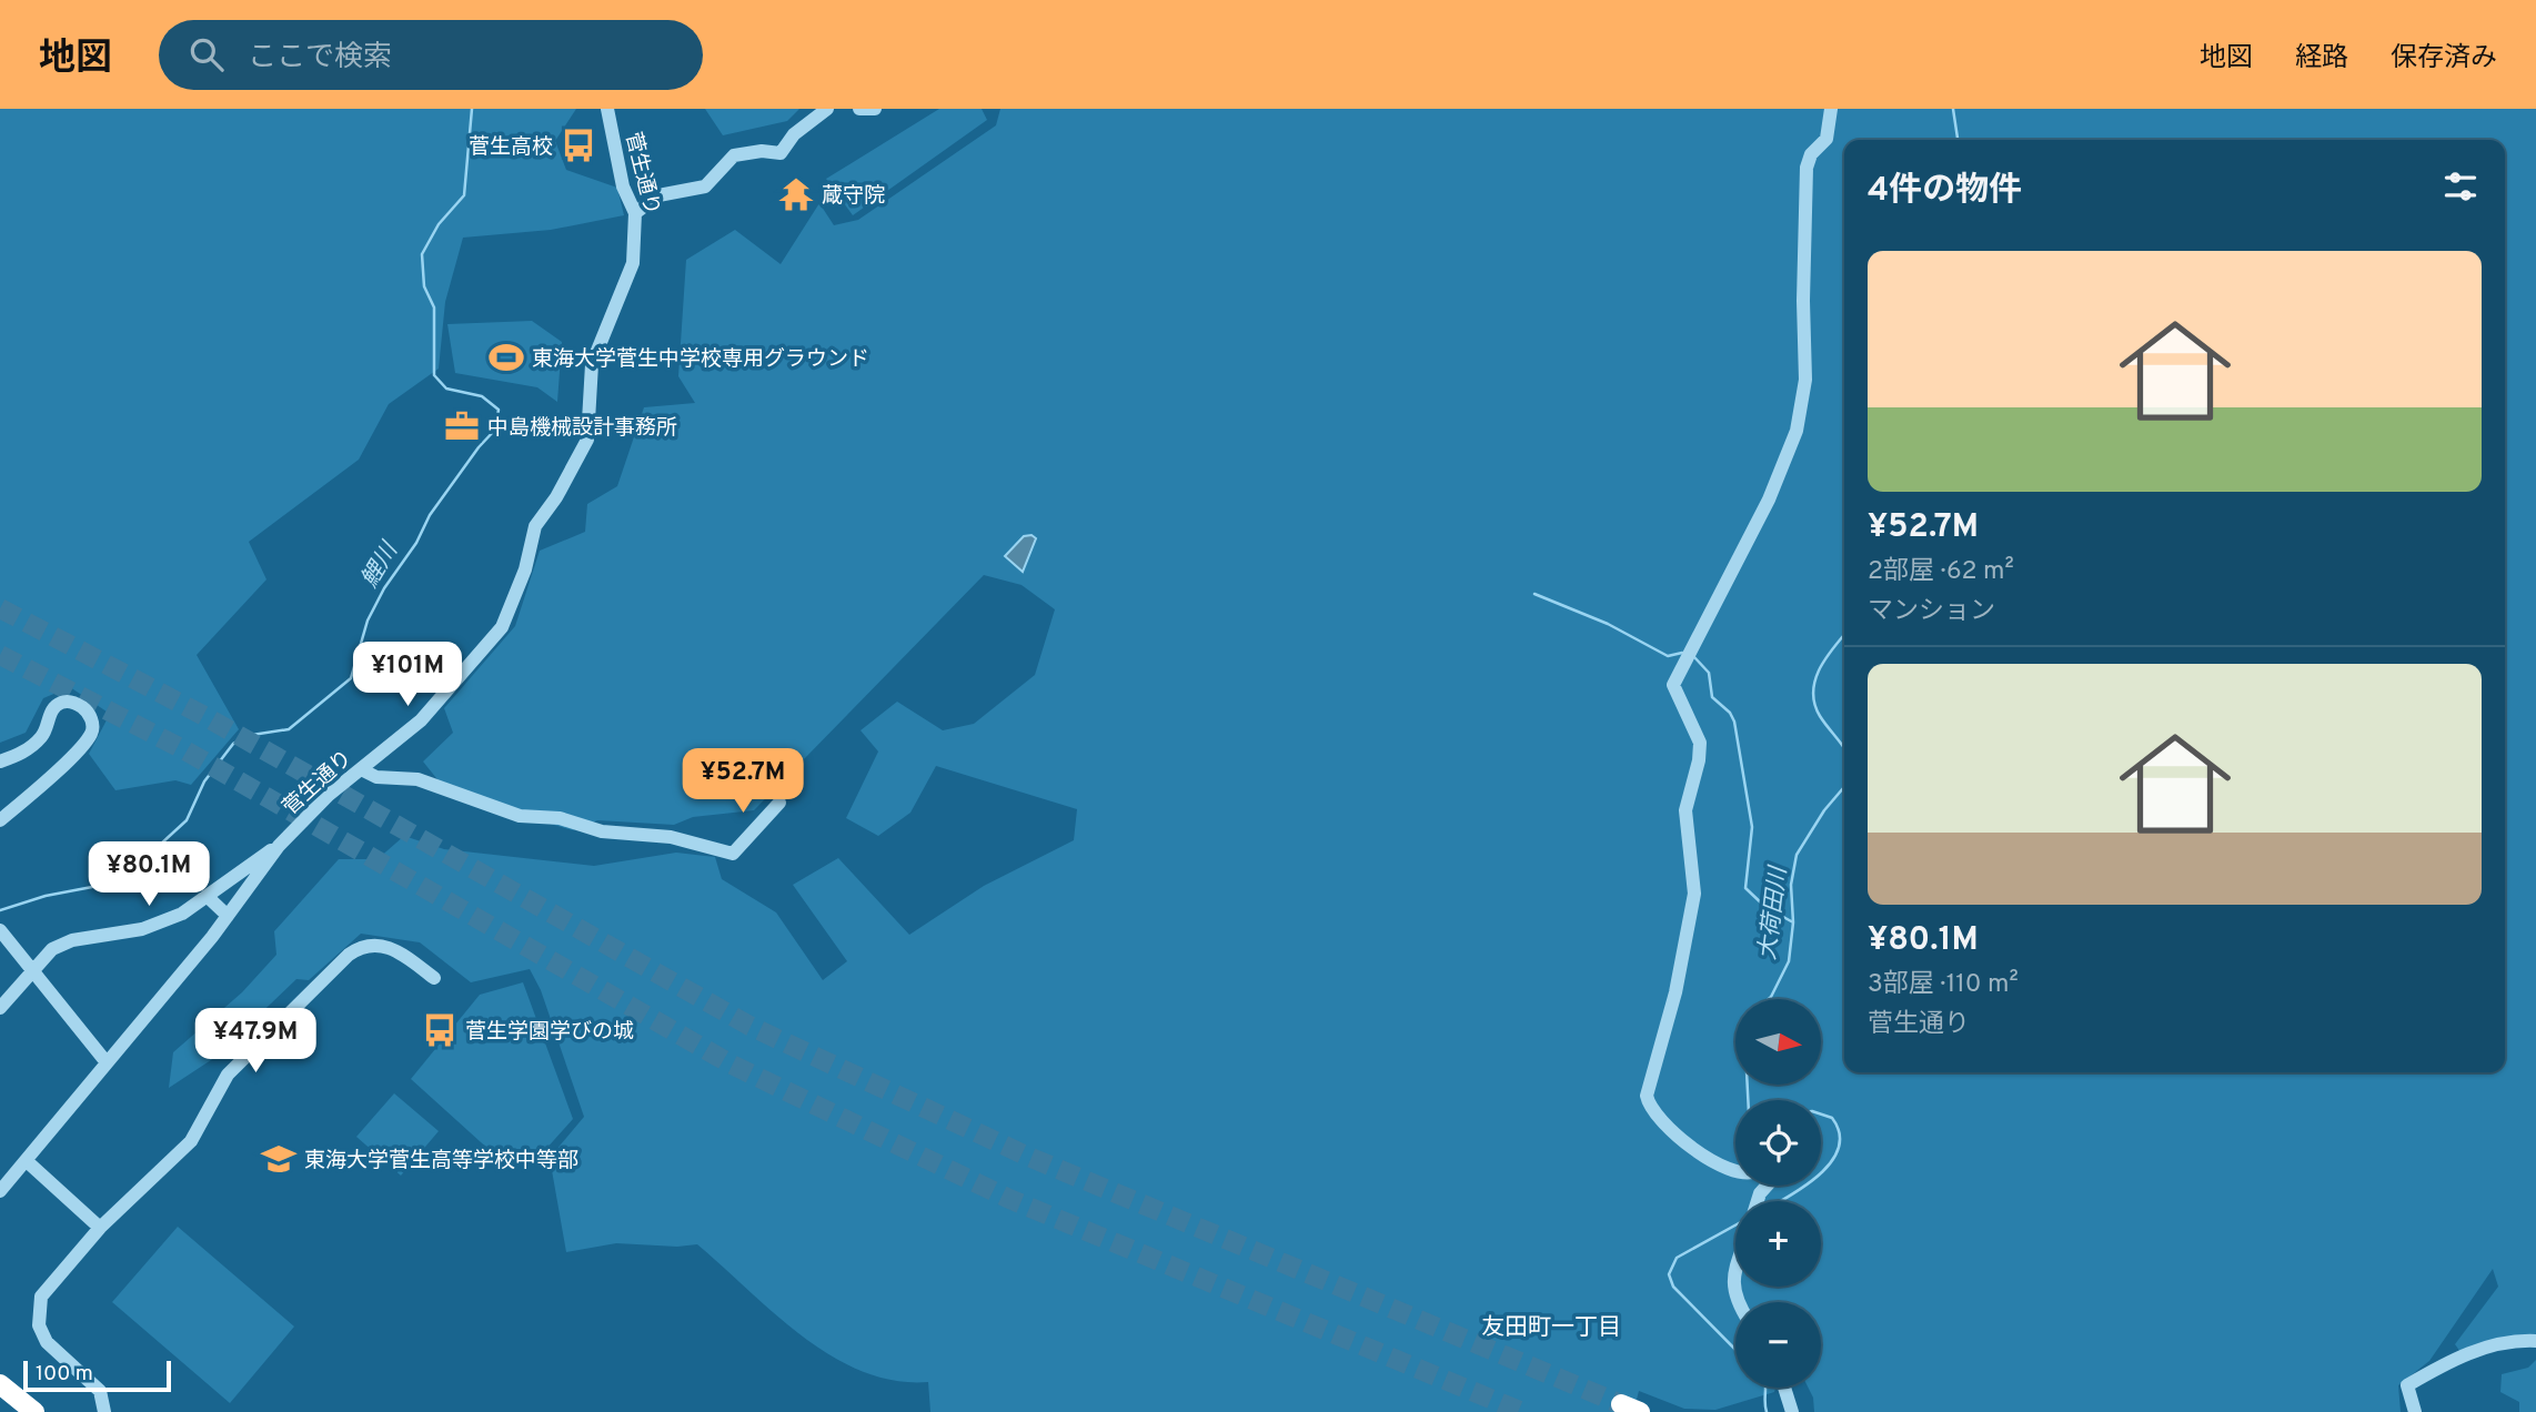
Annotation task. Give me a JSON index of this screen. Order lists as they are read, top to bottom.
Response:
{
  "streets": {
    "street": ["菅生通り"]
  },
  "districts": ["友田町一丁目"],
  "water": ["鯉川", "大荷田川"],
  "places": {
    "bus stop": ["菅生高校", "菅生学園学びの城"],
    "temple": ["蔵守院"],
    "sports": ["東海大学菅生中学校専用グラウンド"],
    "office": ["中島機械設計事務所"],
    "school or university": ["東海大学菅生高等学校中等部"]
  },
  "scale_bar": "100 m",
  "north": "right",
  "page": {
    "header": "地図",
    "search": "ここで検索",
    "nav": ["地図", "経路", "保存済み"],
    "heading": "4件の物件",
    "list": [
      {
        "name": "¥52.7M",
        "note": "2部屋 · 62 m² · マンション"
      },
      {
        "name": "¥80.1M",
        "note": "3部屋 · 110 m² · 菅生通り"
      }
    ],
    "price": [
      "¥101M",
      "¥52.7M",
      "¥80.1M",
      "¥47.9M"
    ],
    "map_buttons": ["+", "−"],
    "scale": "100 m"
  }
}
